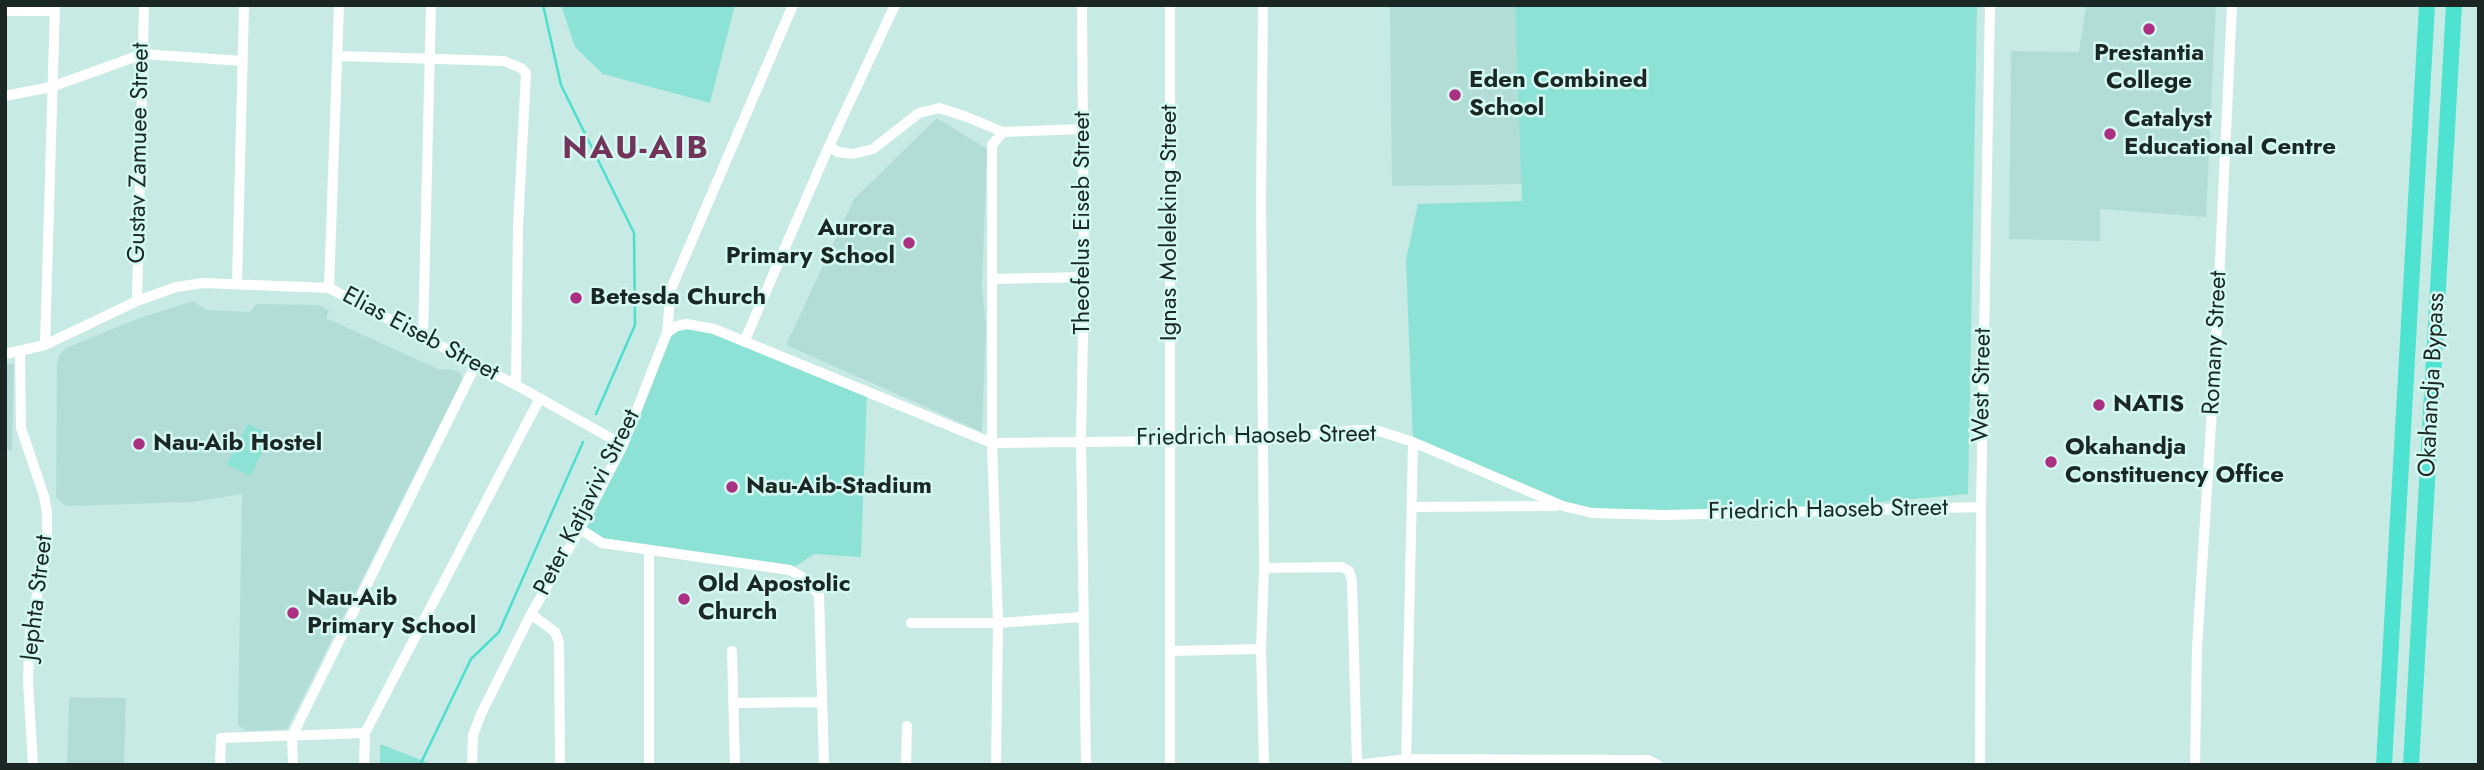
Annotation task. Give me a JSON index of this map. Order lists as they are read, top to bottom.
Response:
{
  "streets": {
    "highway": ["Okahandja Bypass"],
    "street": [
      "Gustav Zamuee Street",
      "Theofelus Eiseb Street",
      "Ignas Moleleking Street",
      "Elias Eiseb Street",
      "Romany Street",
      "West Street",
      "Friedrich Haoseb Street",
      "Peter Katjavivi Street",
      "Jephta Street"
    ]
  },
  "crossings": [
    ["Gustav Zamuee Street", "Elias Eiseb Street"],
    ["Theofelus Eiseb Street", "Friedrich Haoseb Street"],
    ["Ignas Moleleking Street", "Friedrich Haoseb Street"],
    ["Elias Eiseb Street", "Peter Katjavivi Street"],
    ["Elias Eiseb Street", "Jephta Street"],
    ["West Street", "Friedrich Haoseb Street"],
    ["Friedrich Haoseb Street", "Peter Katjavivi Street"]
  ],
  "districts": ["NAU-AIB"],
  "places": [
    "Prestantia College",
    "Eden Combined School",
    "Catalyst Educational Centre",
    "Aurora Primary School",
    "Betesda Church",
    "NATIS",
    "Nau-Aib Hostel",
    "Okahandja Constituency Office",
    "Nau-Aib-Stadium",
    "Old Apostolic Church",
    "Nau-Aib Primary School"
  ]
}
